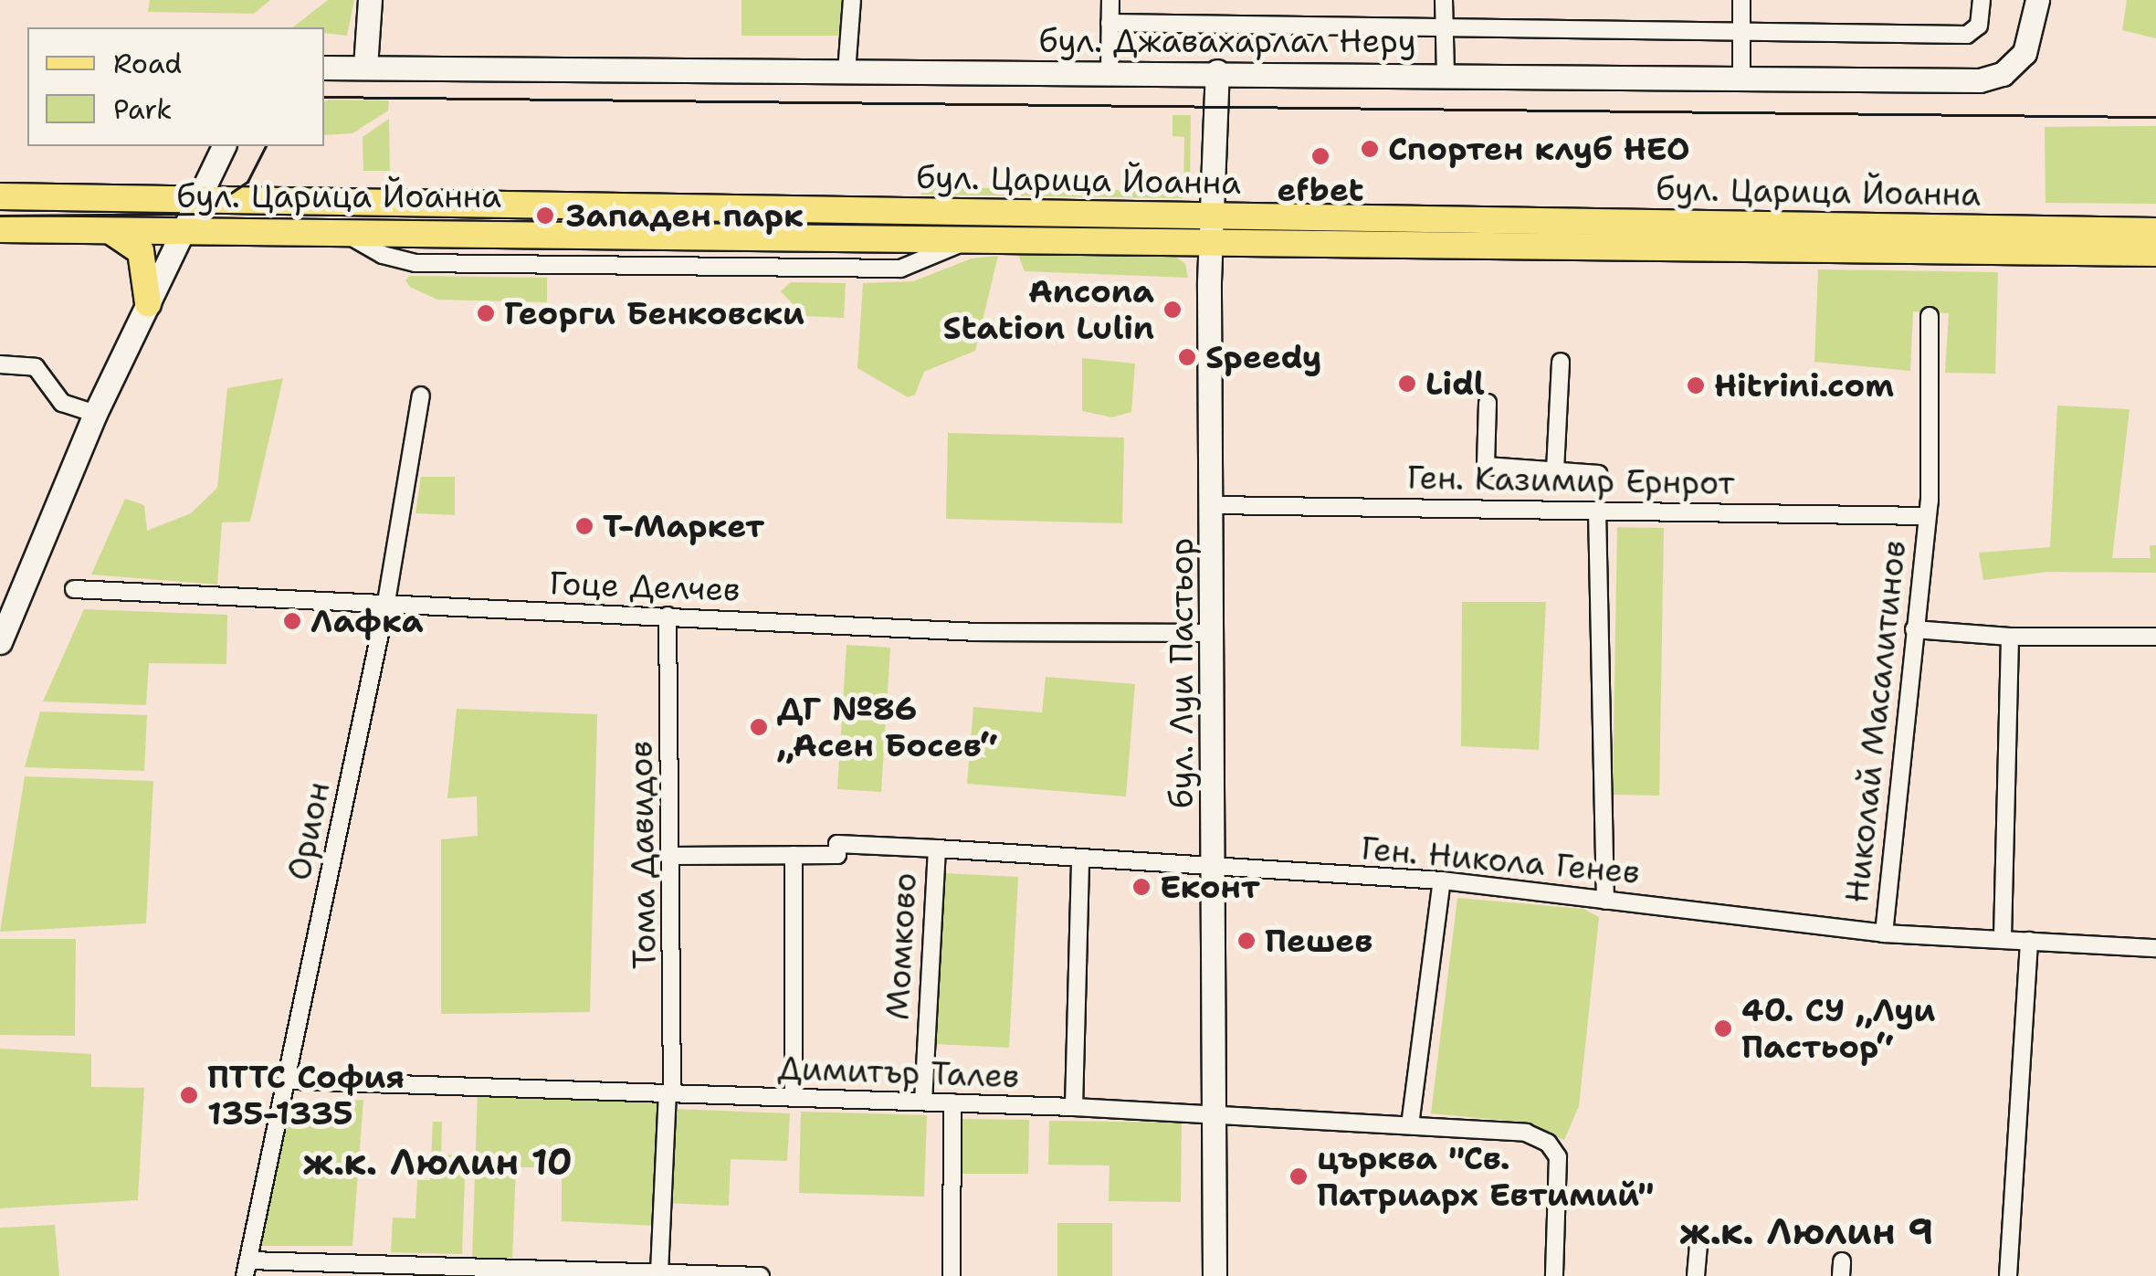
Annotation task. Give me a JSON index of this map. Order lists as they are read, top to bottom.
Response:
{
  "streets": {
    "main road": ["бул. Царица Йоанна"],
    "street": [
      "бул. Джавахарлал Неру",
      "Ген. Казимир Ернрот",
      "Гоце Делчев",
      "бул. Луи Пастьор",
      "Николай Масалитинов",
      "Орион",
      "Тома Давидов",
      "Ген. Никола Генев",
      "Момково",
      "Димитър Талев"
    ]
  },
  "crossings": [
    ["бул. Джавахарлал Неру", "бул. Луи Пастьор"],
    ["бул. Царица Йоанна", "бул. Луи Пастьор"],
    ["Ген. Казимир Ернрот", "бул. Луи Пастьор"],
    ["Ген. Казимир Ернрот", "Николай Масалитинов"],
    ["Гоце Делчев", "бул. Луи Пастьор"],
    ["Гоце Делчев", "Орион"],
    ["Гоце Делчев", "Тома Давидов"],
    ["бул. Луи Пастьор", "Ген. Никола Генев"],
    ["бул. Луи Пастьор", "Димитър Талев"],
    ["Николай Масалитинов", "Ген. Никола Генев"],
    ["Орион", "Димитър Талев"],
    ["Тома Давидов", "Ген. Никола Генев"],
    ["Тома Давидов", "Димитър Талев"],
    ["Ген. Никола Генев", "Момково"],
    ["Момково", "Димитър Талев"]
  ],
  "districts": ["ж.к. Люлин 10", "ж.к. Люлин 9"],
  "places": [
    "Спортен клуб НЕО",
    "efbet",
    "Западен парк",
    "Ancona Station Lulin",
    "Георги Бенковски",
    "Speedy",
    "Lidl",
    "Hitrini.com",
    "Т-Маркет",
    "Лафка",
    "ДГ №86 „Асен Босев“",
    "Еконт",
    "Пешев",
    "40. СУ „Луи Пастьор“",
    "ПТТС София 135-1335",
    "църква \"Св. Патриарх Евтимий\""
  ],
  "legend": ["Road", "Park"]
}
